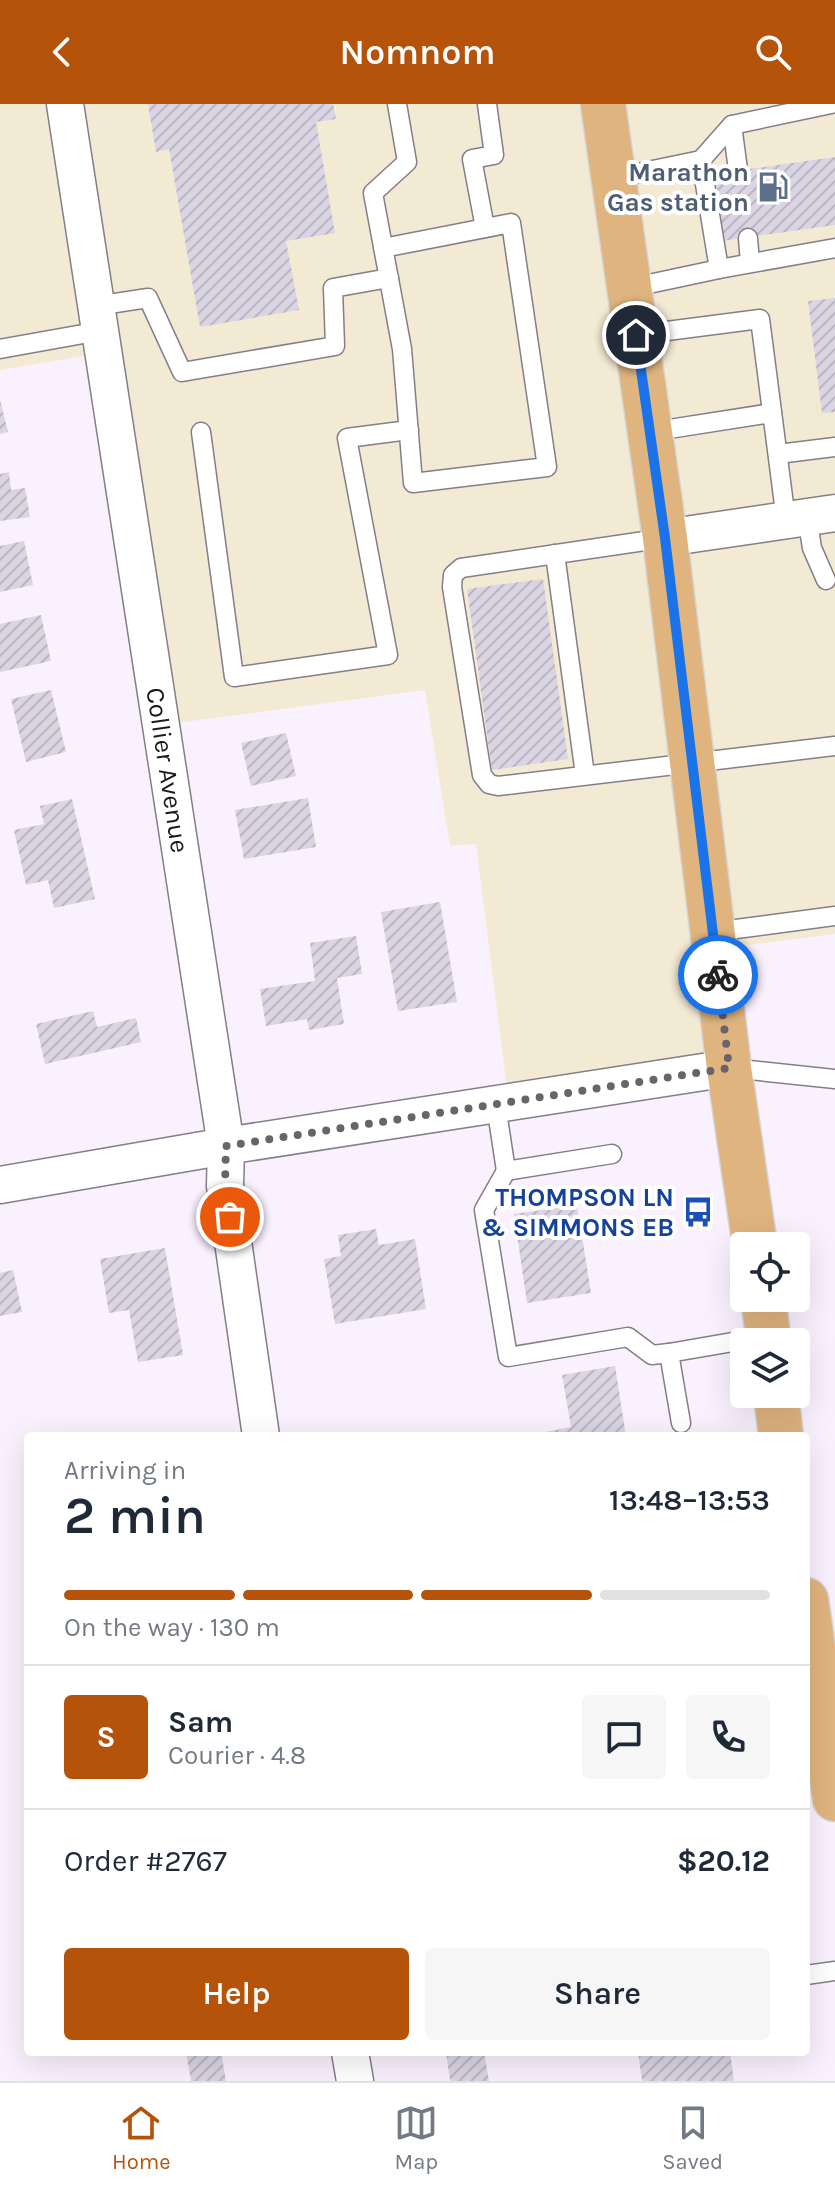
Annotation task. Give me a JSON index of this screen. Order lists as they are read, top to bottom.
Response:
{
  "streets": {
    "street": ["Collier Avenue"]
  },
  "places": {
    "fuel station": ["Marathon Gas station"],
    "bus stop": ["THOMPSON LN & SIMMONS EB"]
  },
  "page": {
    "header": "Nomnom",
    "heading": ["2 min", "Arriving in", "13:48–13:53"],
    "panel": [
      "Sam",
      "Courier · 4.8",
      "Order #2767",
      "$20.12"
    ],
    "bar": "On the way · 130 m",
    "round": "S",
    "buttons": ["Help", "Share"],
    "tabs": ["Home", "Map", "Saved"]
  }
}
